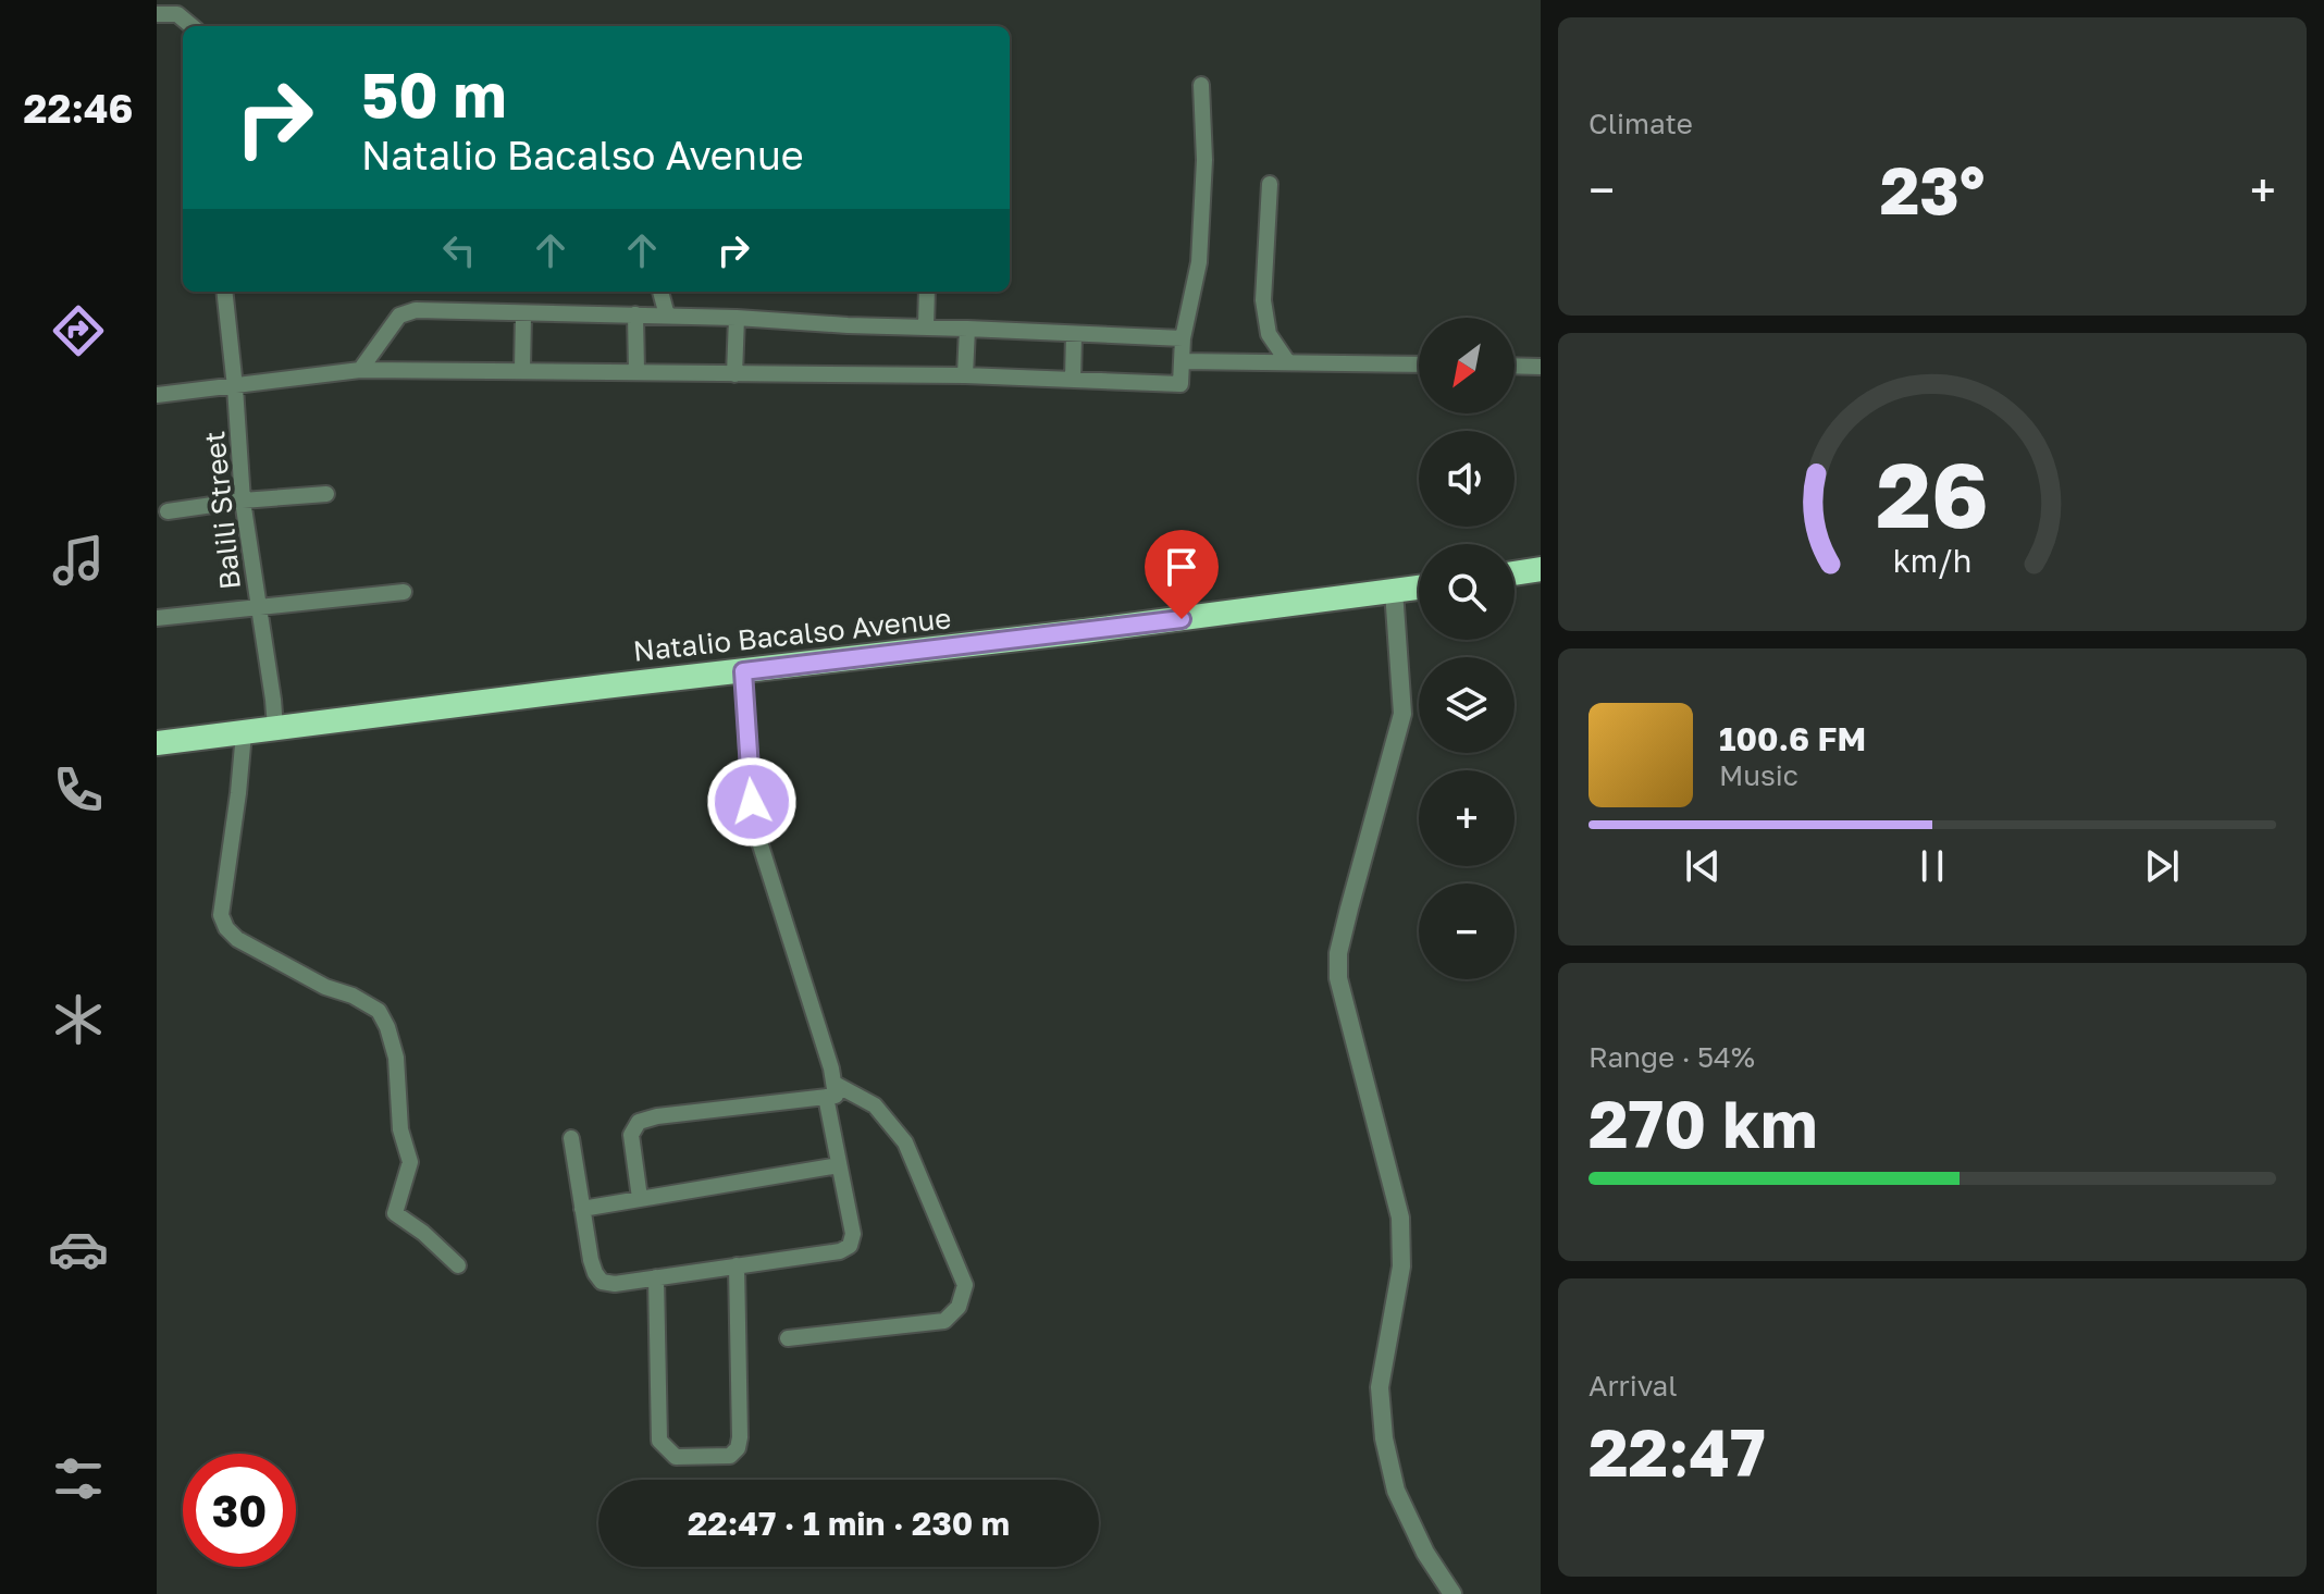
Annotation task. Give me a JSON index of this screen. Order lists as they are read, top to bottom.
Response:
{
  "streets": {
    "highway": ["Natalio Bacalso Avenue"],
    "street": ["Balili Street"]
  },
  "crossings": [
    ["Balili Street", "Natalio Bacalso Avenue"]
  ],
  "north": "bottom left",
  "page": {
    "tabs": "22:46",
    "tile": [
      "Climate",
      ["Range · 54%", "270 km"],
      ["Arrival", "22:47"]
    ],
    "turn": ["50 m", "Natalio Bacalso Avenue"],
    "heat": ["−", "23°", "+"],
    "map_buttons": ["+", "−"],
    "song": ["100.6 FM", "Music"],
    "limit": "30",
    "trip": "22:47 · 1 min · 230 m",
    "gauge": ["26", "km/h"]
  }
}
